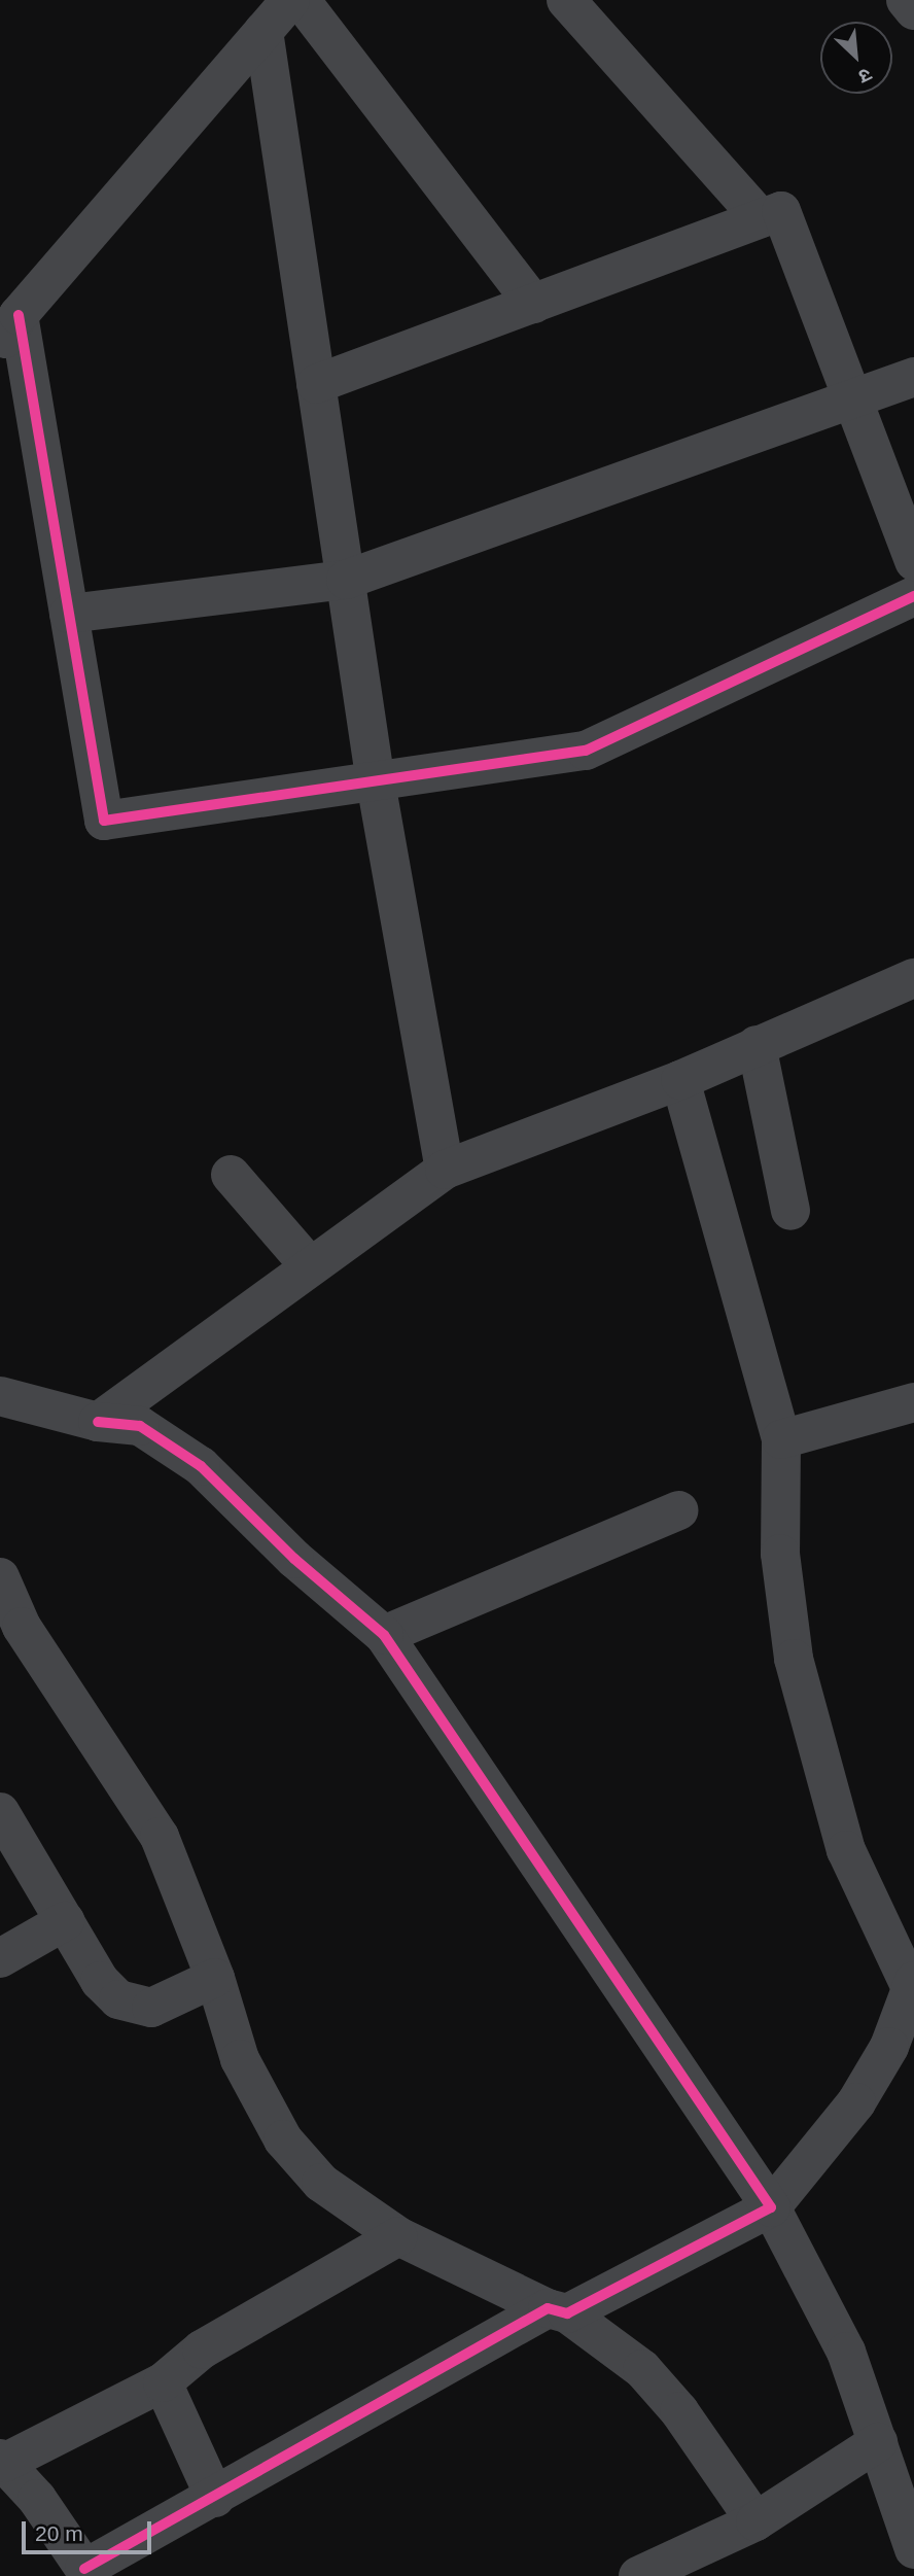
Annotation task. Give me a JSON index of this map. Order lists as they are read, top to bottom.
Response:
{
  "scale_bar": "20 m",
  "north": "bottom right"
}
